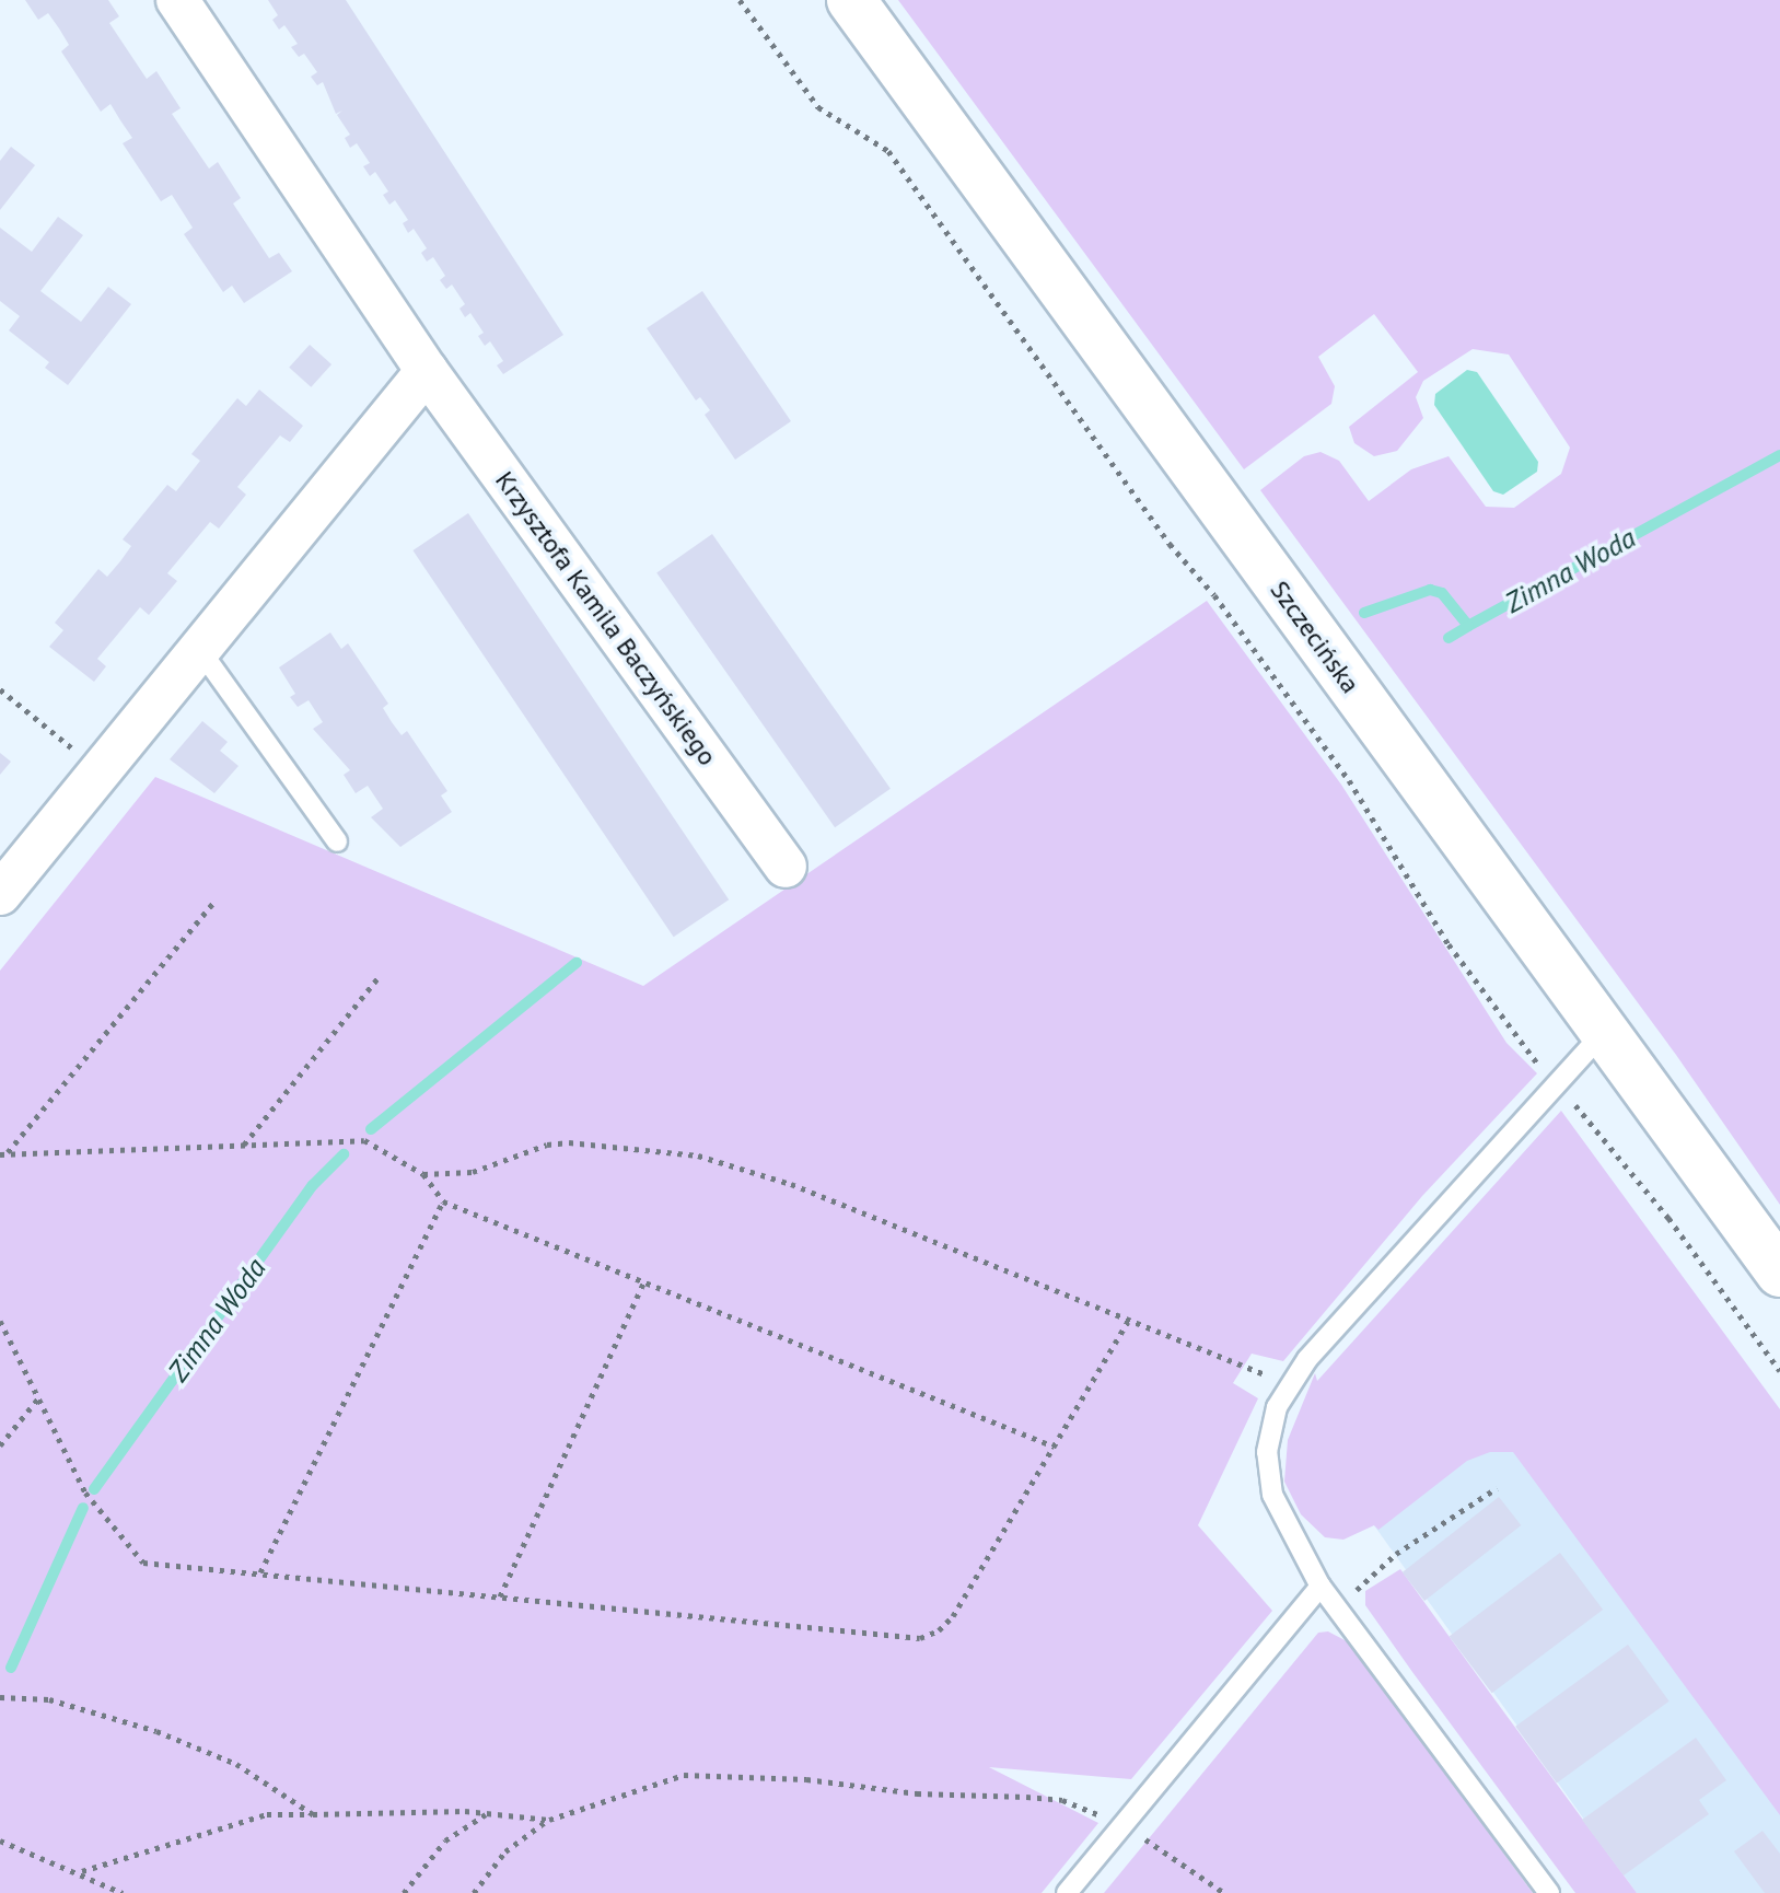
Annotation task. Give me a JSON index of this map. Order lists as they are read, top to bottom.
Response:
{
  "streets": {
    "main road": ["Szczecińska"],
    "street": ["Krzysztofa Kamila Baczyńskiego"]
  },
  "water": ["Zimna Woda"]
}
